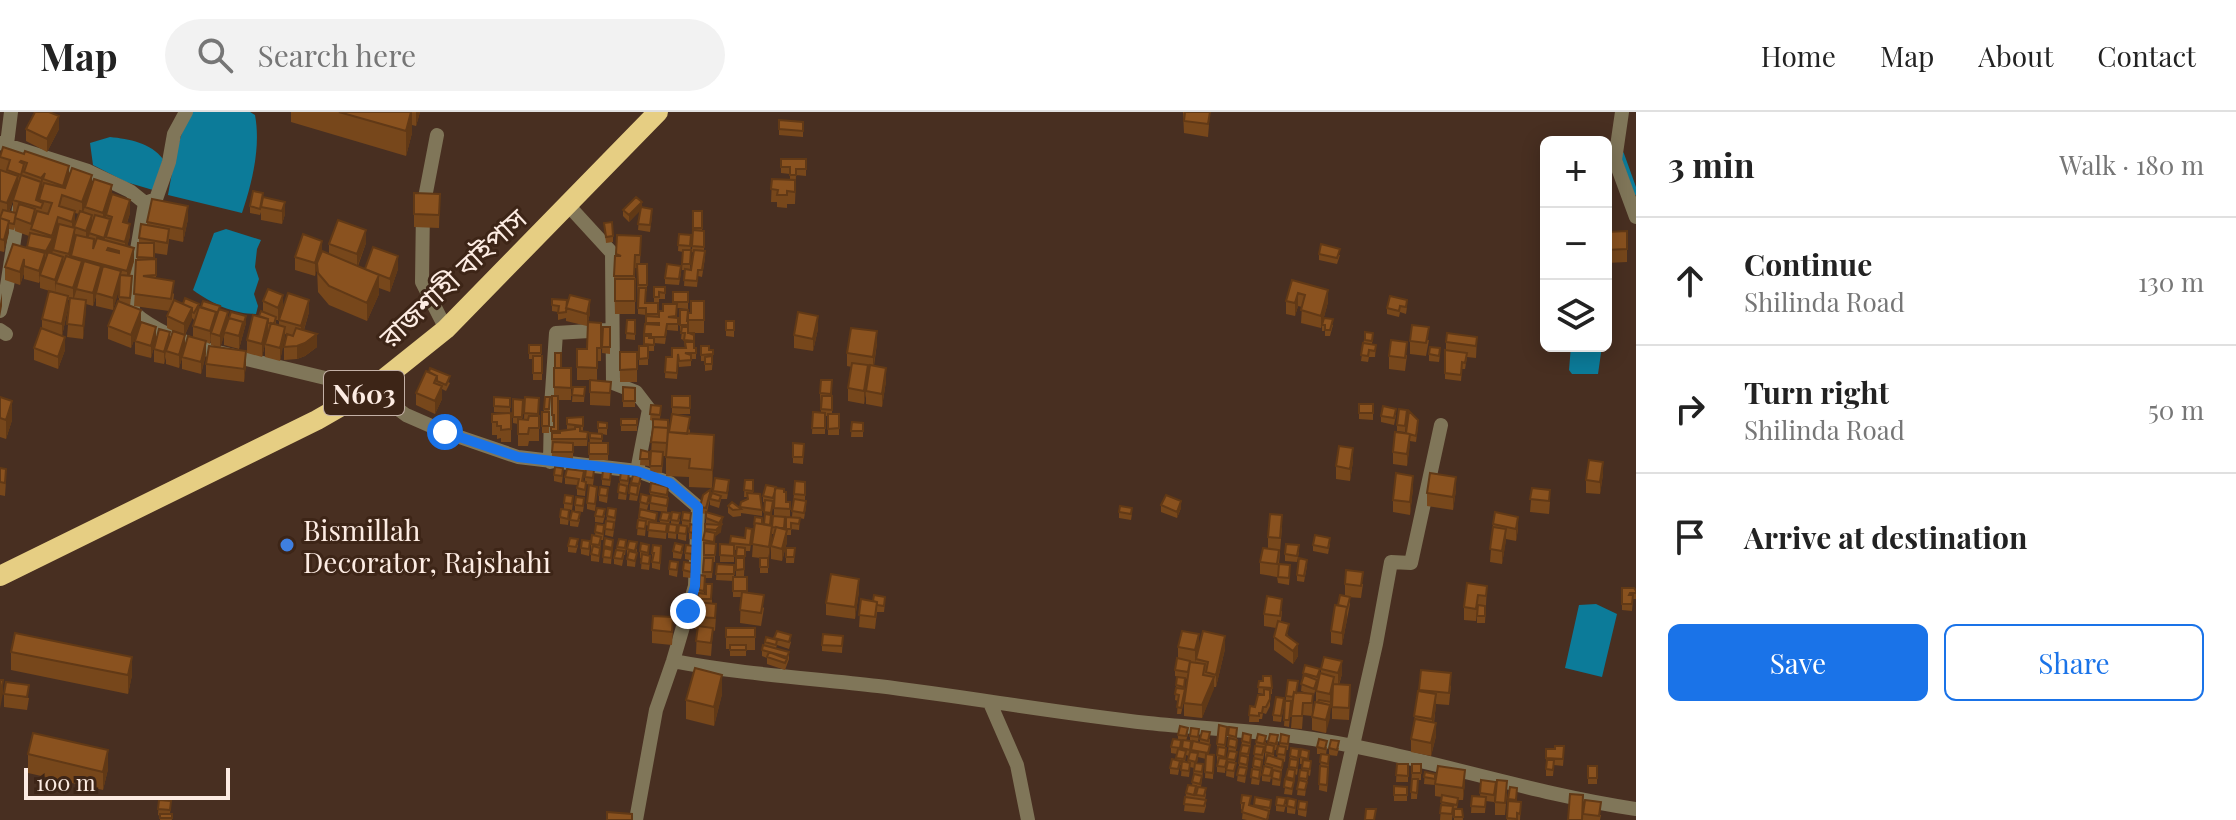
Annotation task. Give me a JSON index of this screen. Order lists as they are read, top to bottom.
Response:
{
  "streets": {
    "highway": ["রাজশাহী বাইপাস", "N603"]
  },
  "places": ["Bismillah Decorator, Rajshahi"],
  "scale_bar": "100 m",
  "page": {
    "header": "Map",
    "search": "Search here",
    "nav": [
      "Home",
      "Map",
      "About",
      "Contact"
    ],
    "heading": ["3 min", "Walk · 180 m"],
    "map_buttons": ["+", "−"],
    "list": [
      ["Continue", "Shilinda Road", "130 m"],
      ["Turn right", "Shilinda Road", "50 m"],
      "Arrive at destination"
    ],
    "buttons": ["Save", "Share"],
    "scale": "100 m"
  }
}
